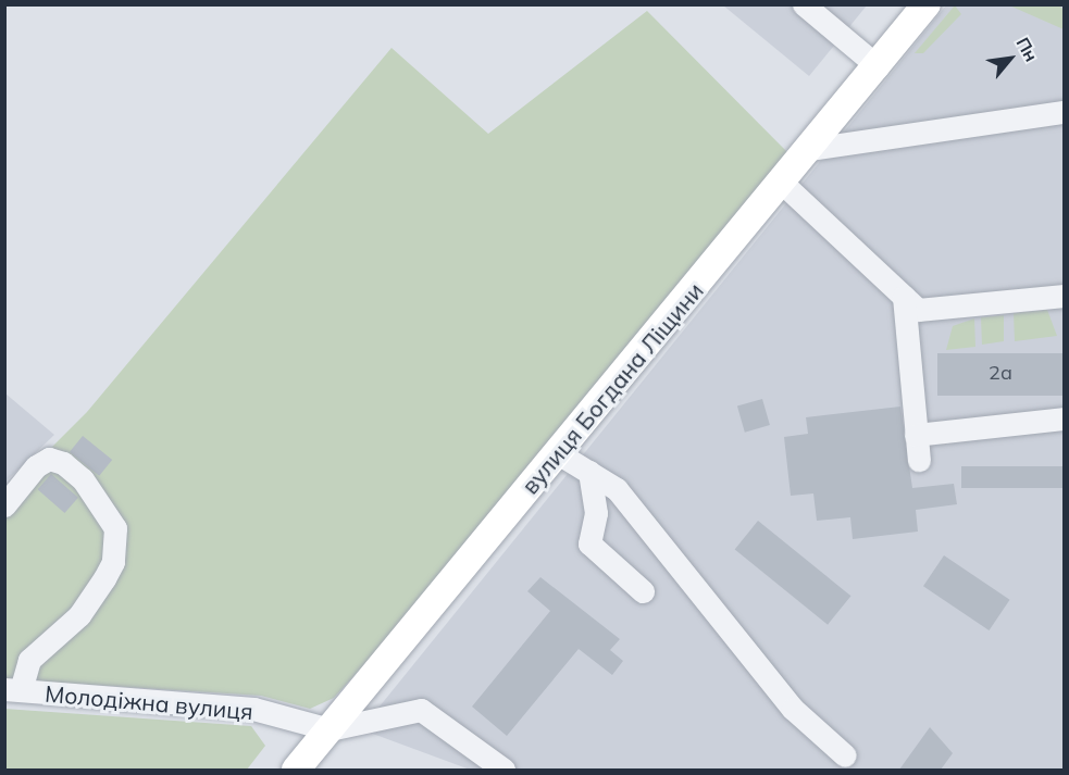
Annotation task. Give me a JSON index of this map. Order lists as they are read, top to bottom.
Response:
{
  "streets": {
    "main road": ["вулиця Богдана Ліщини"],
    "street": ["Молодіжна вулиця"]
  },
  "crossings": [
    ["вулиця Богдана Ліщини", "Молодіжна вулиця"]
  ],
  "house_numbers": ["2а"],
  "north": "top right"
}
